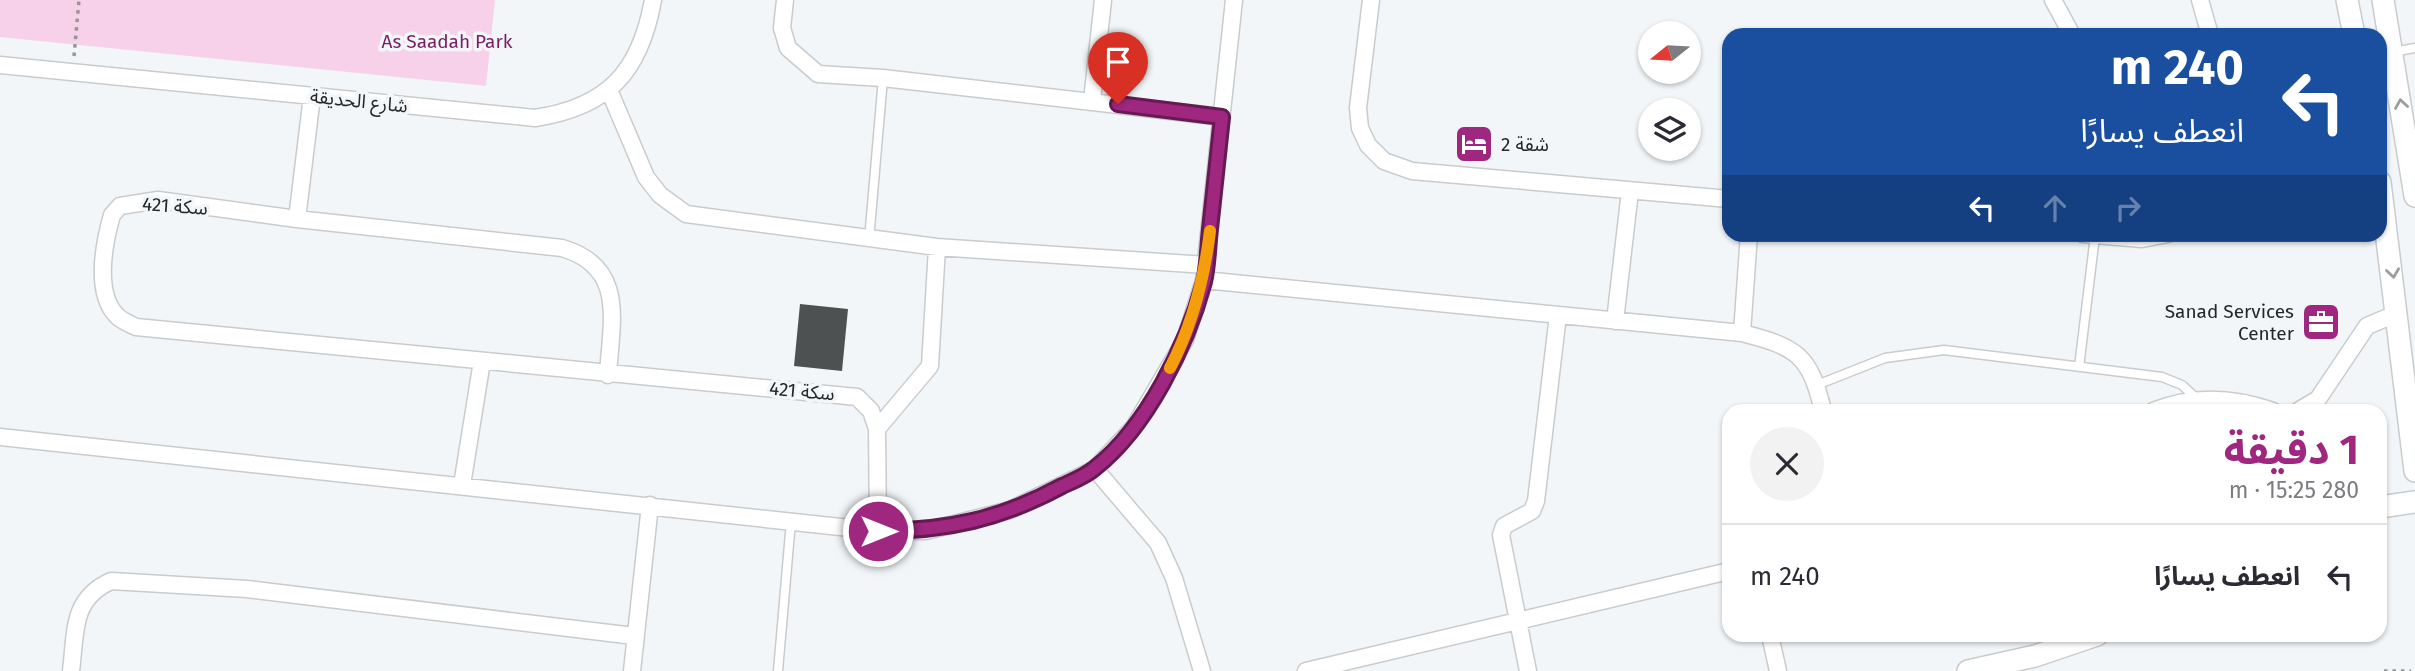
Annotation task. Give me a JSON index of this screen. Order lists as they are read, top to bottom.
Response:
{
  "streets": {
    "street": ["شارع الحديقة", "سكة 421"]
  },
  "parks": ["As Saadah Park"],
  "places": {
    "hotel": ["شقة 2"],
    "office": ["Sanad Services Center"]
  },
  "north": "left",
  "page": {
    "turn": ["240 m", "انعطف يسارًا"],
    "heading": ["1 دقيقة", "280 m · 15:25"],
    "list": [
      {
        "name": "انعطف يسارًا",
        "value": "240 m"
      }
    ]
  }
}
